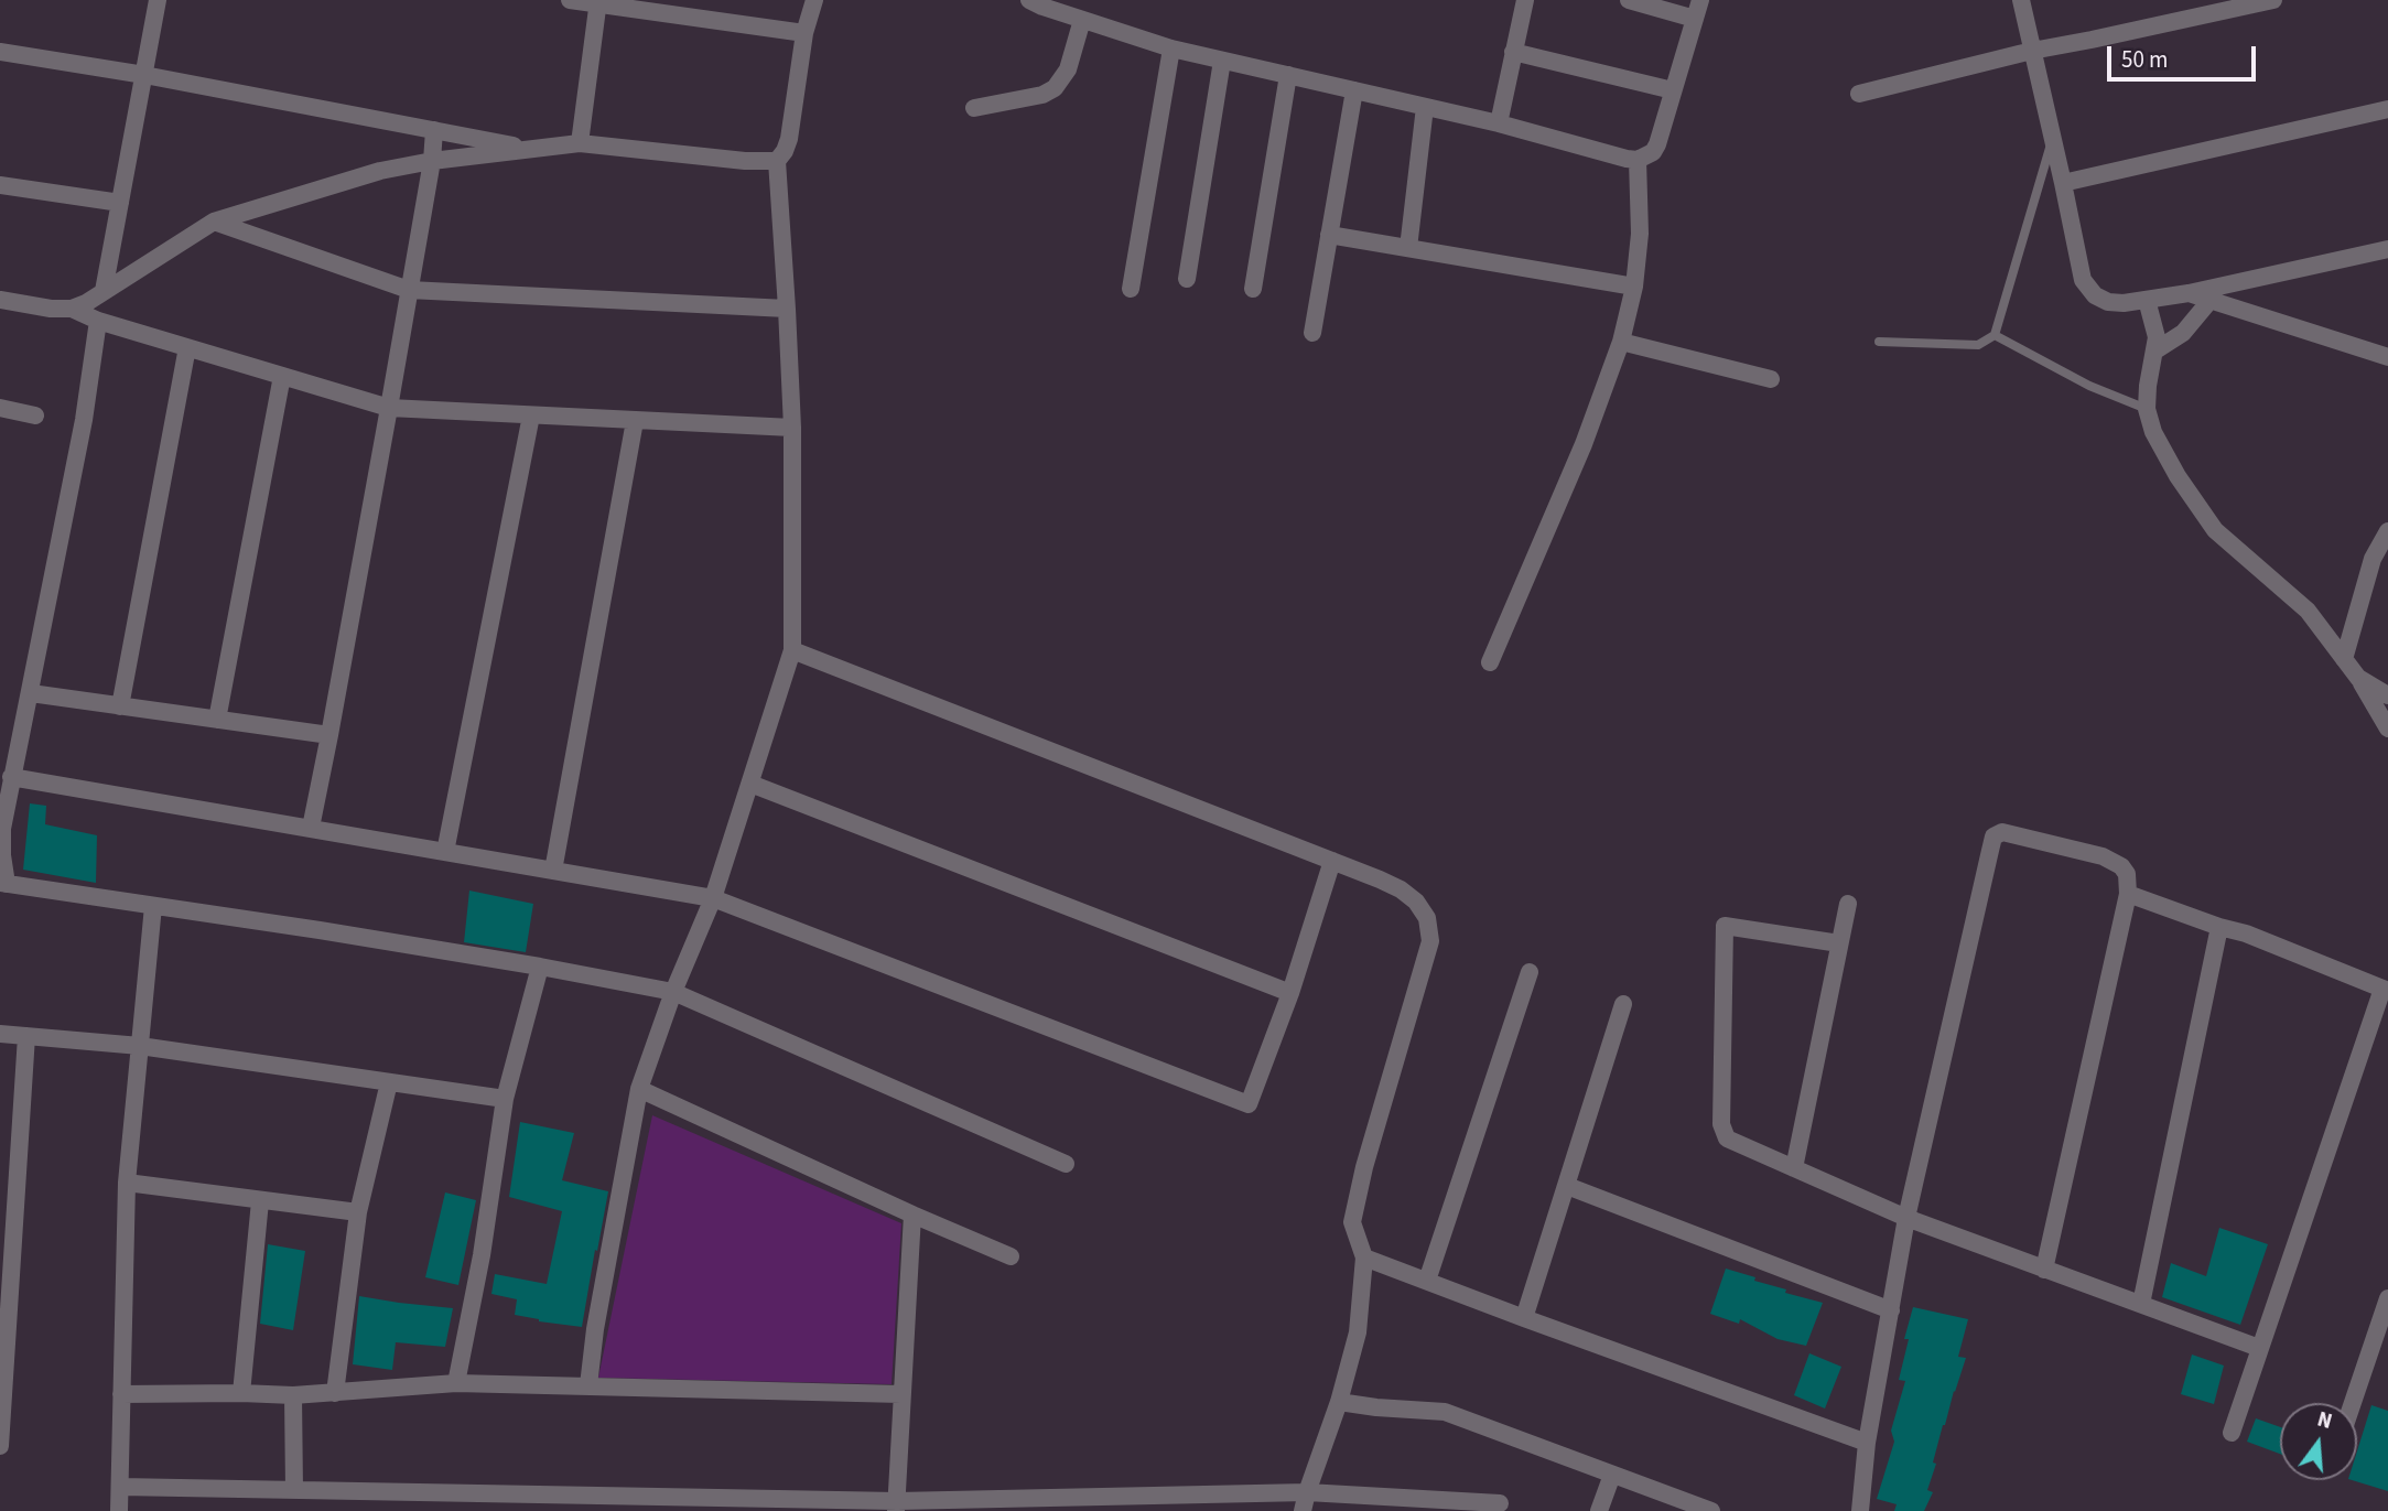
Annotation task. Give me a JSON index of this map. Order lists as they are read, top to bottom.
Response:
{
  "scale_bar": "50 m",
  "north": "top"
}
